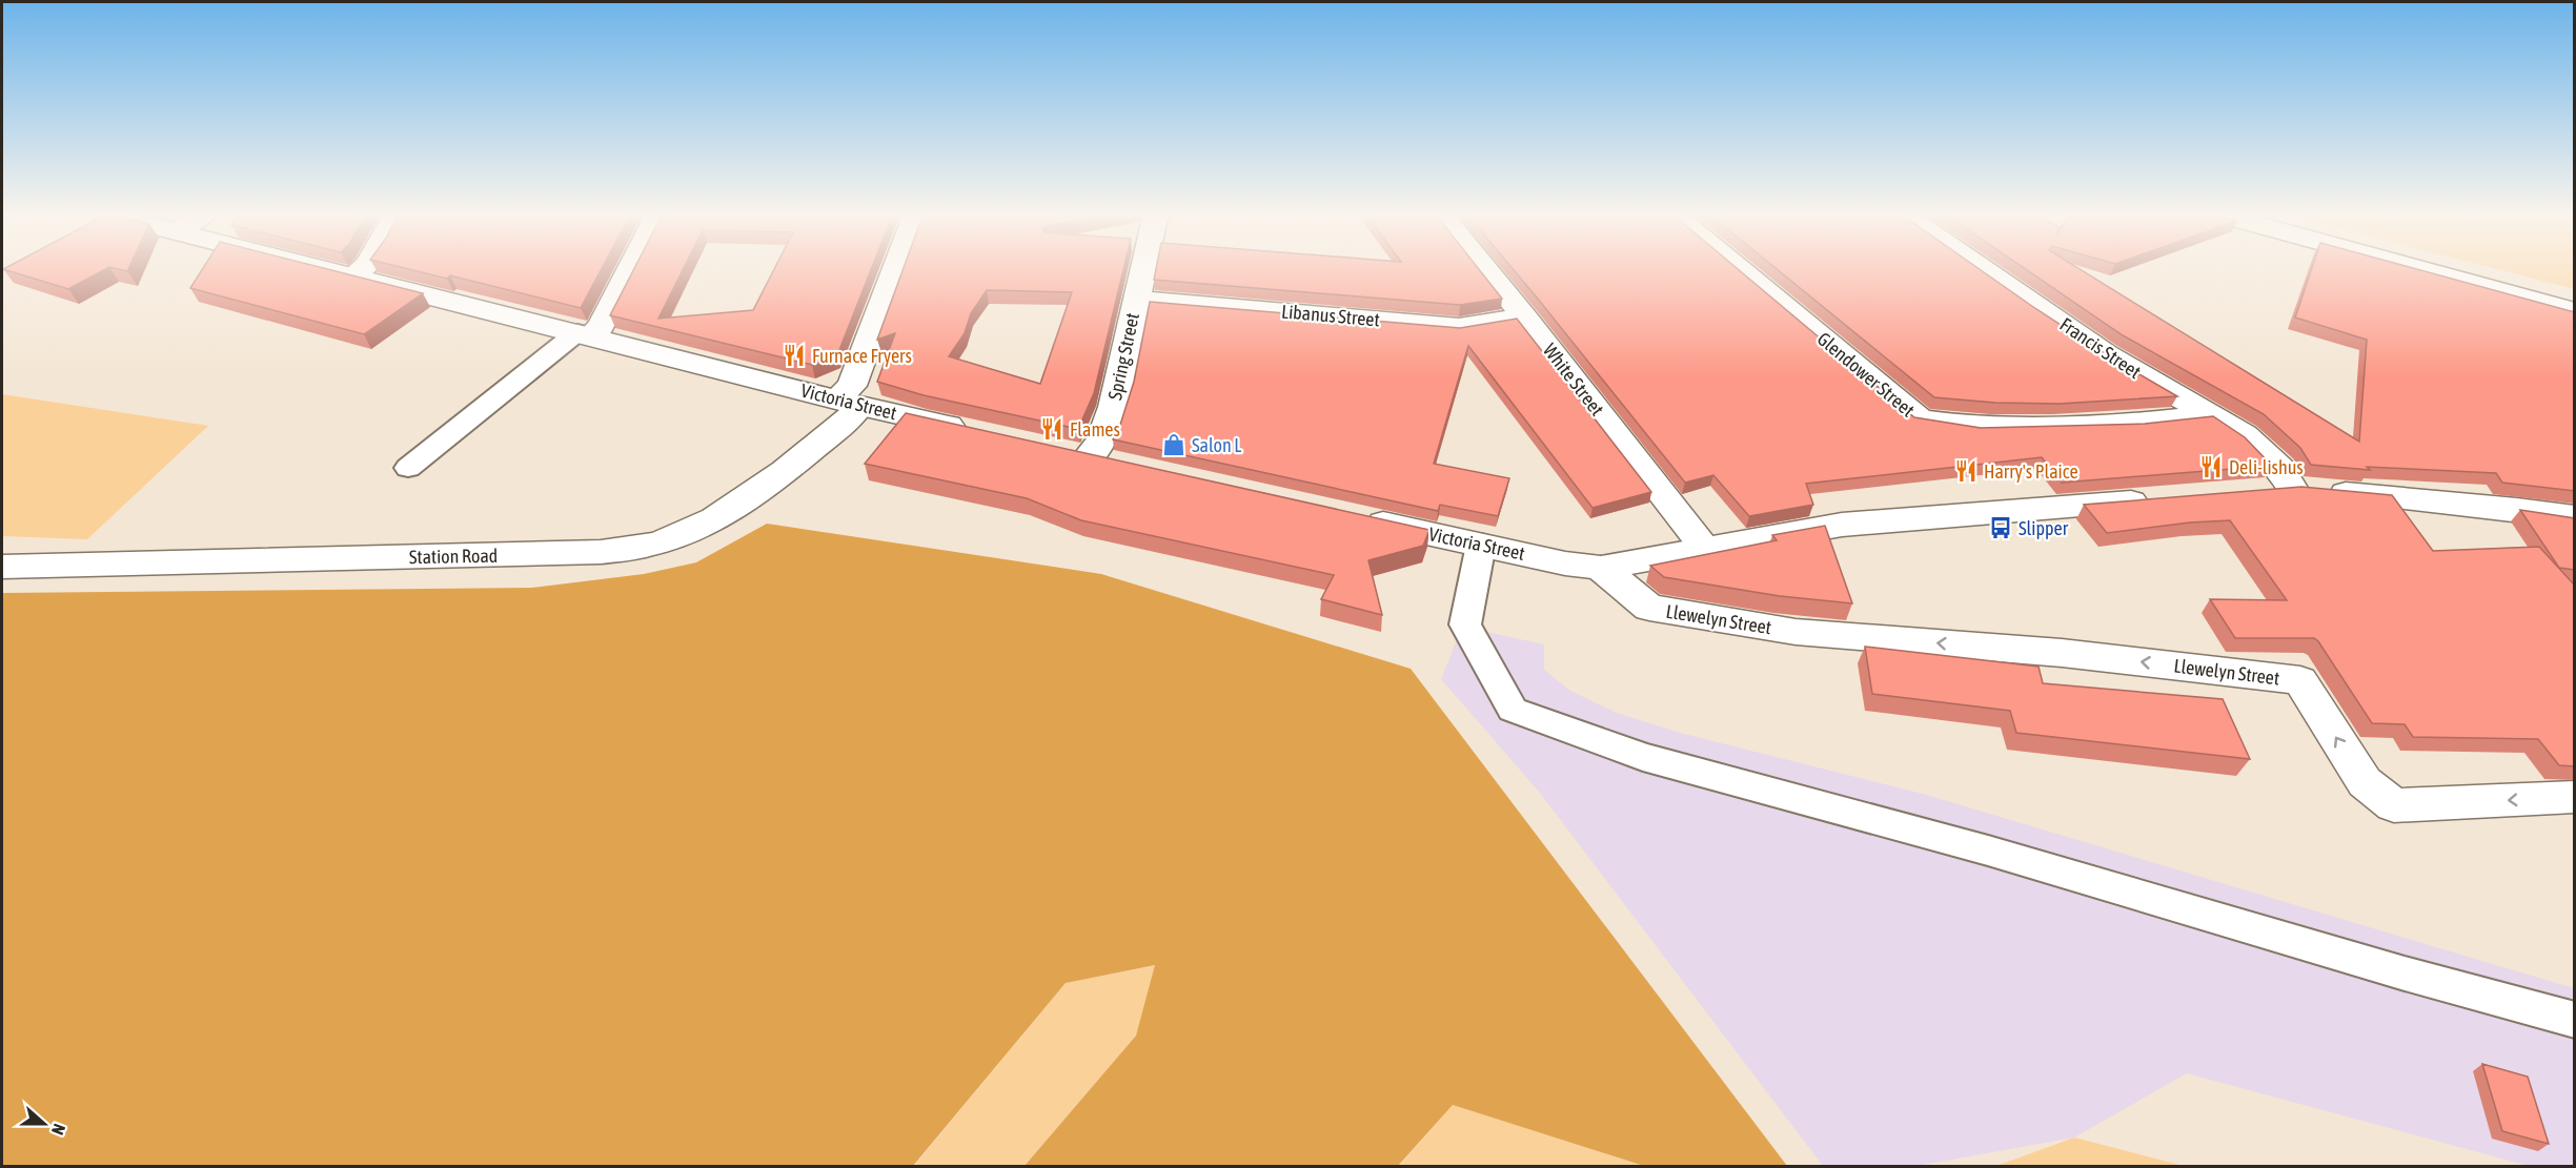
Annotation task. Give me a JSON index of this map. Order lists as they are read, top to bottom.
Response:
{
  "streets": {
    "street": [
      "Libanus Street",
      "Francis Street",
      "Spring Street",
      "Glendower Street",
      "White Street",
      "Victoria Street",
      "Station Road",
      "Llewelyn Street"
    ]
  },
  "crossings": [
    ["Libanus Street", "Spring Street"],
    ["Libanus Street", "White Street"],
    ["Francis Street", "Glendower Street"],
    ["Victoria Street", "Station Road"],
    ["Victoria Street", "Llewelyn Street"]
  ],
  "places": {
    "restaurant": [
      "Furnace Fryers",
      "Flames",
      "Deli-lishus",
      "Harry's Plaice"
    ],
    "shop": ["Salon L"],
    "bus stop": ["Slipper"]
  },
  "north": "right"
}
